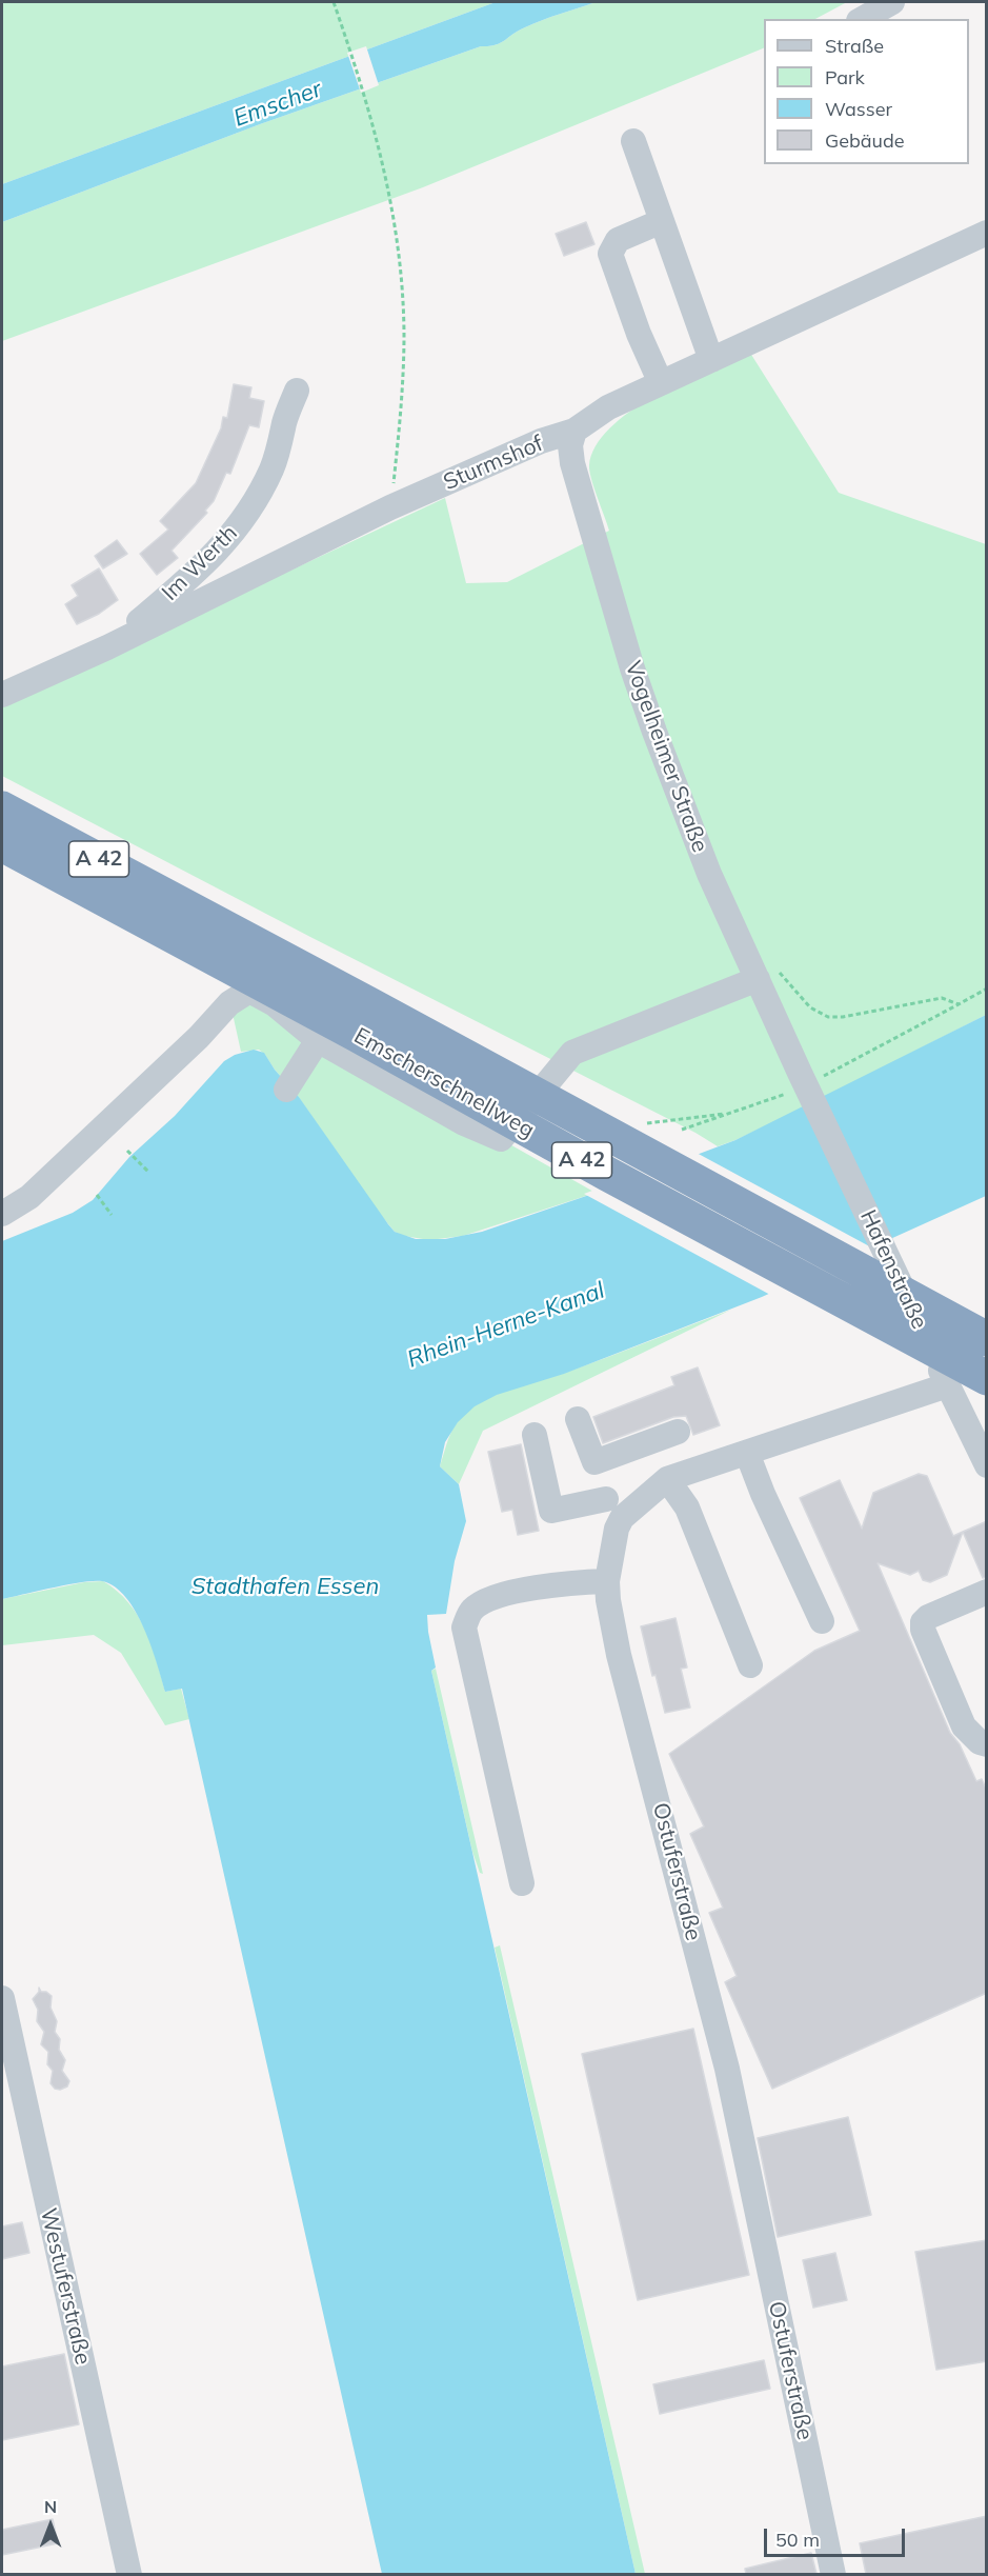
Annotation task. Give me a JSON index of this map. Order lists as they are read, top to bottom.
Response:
{
  "streets": {
    "highway": ["A 42", "Emscherschnellweg"],
    "street": [
      "Sturmshof",
      "Im Werth",
      "Vogelheimer Straße",
      "Hafenstraße",
      "Ostuferstraße",
      "Westuferstraße"
    ]
  },
  "crossings": [
    ["Sturmshof", "Im Werth"],
    ["Sturmshof", "Vogelheimer Straße"],
    ["Vogelheimer Straße", "Hafenstraße"]
  ],
  "water": ["Emscher", "Rhein-Herne-Kanal", "Stadthafen Essen"],
  "legend": [
    "Straße",
    "Park",
    "Wasser",
    "Gebäude"
  ],
  "scale_bar": "50 m",
  "north": "top"
}
